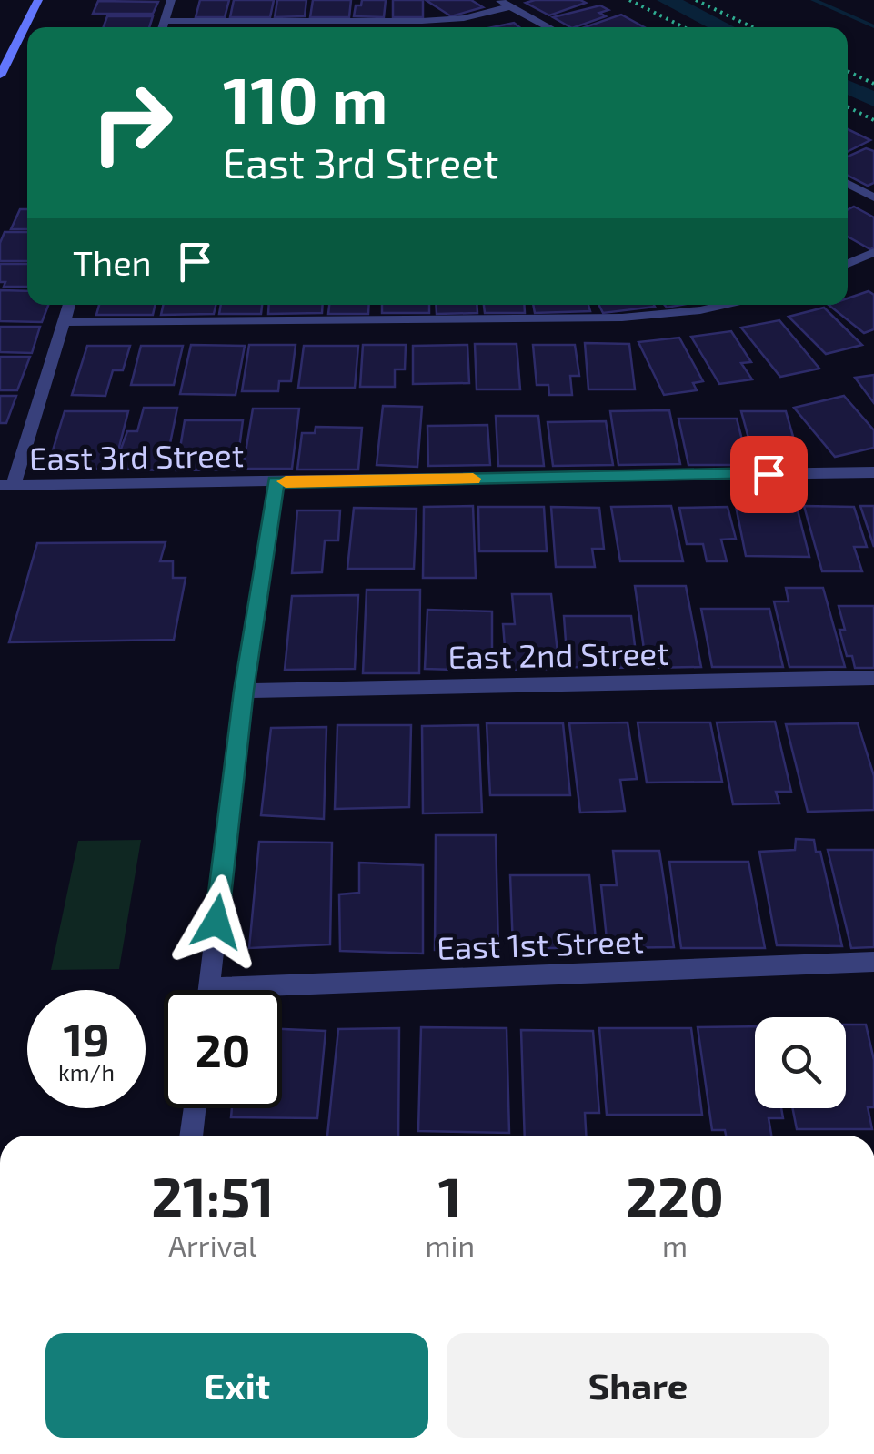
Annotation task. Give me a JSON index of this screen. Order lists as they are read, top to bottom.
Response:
{
  "streets": {
    "lane": ["East 3rd Street", "East 2nd Street", "East 1st Street"]
  },
  "page": {
    "turn": ["110 m", "East 3rd Street"],
    "then": "Then",
    "speed": "19 km/h",
    "limit": "20",
    "eta": [
      "21:51",
      "Arrival",
      "1",
      "min",
      "220",
      "m"
    ],
    "buttons": ["Exit", "Share"]
  }
}
